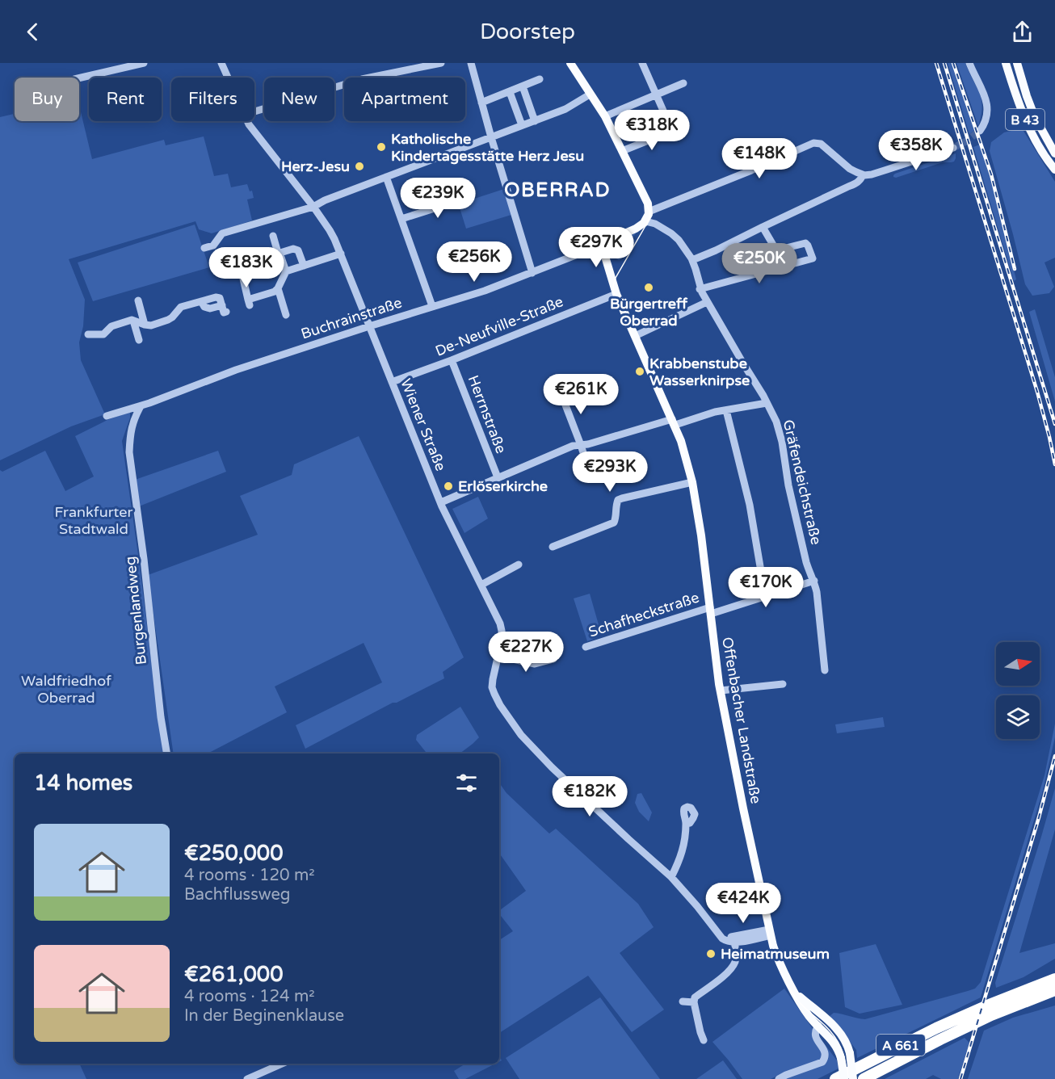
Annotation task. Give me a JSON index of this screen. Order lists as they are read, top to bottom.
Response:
{
  "streets": {
    "highway": ["A 661"],
    "main road": ["B 43", "Offenbacher Landstraße"],
    "street": [
      "Buchrainstraße",
      "De-Neufville-Straße",
      "Herrnstraße",
      "Wiener Straße",
      "Gräfendeichstraße",
      "Burgenlandweg",
      "Schafheckstraße"
    ]
  },
  "crossings": [
    ["Buchrainstraße", "Wiener Straße"],
    ["Buchrainstraße", "Burgenlandweg"],
    ["Buchrainstraße", "Offenbacher Landstraße"],
    ["De-Neufville-Straße", "Herrnstraße"],
    ["De-Neufville-Straße", "Wiener Straße"],
    ["De-Neufville-Straße", "Offenbacher Landstraße"],
    ["Gräfendeichstraße", "Schafheckstraße"],
    ["Schafheckstraße", "Offenbacher Landstraße"]
  ],
  "districts": ["OBERRAD"],
  "parks": ["Frankfurter Stadtwald", "Waldfriedhof Oberrad"],
  "places": [
    "Katholische Kindertagesstätte Herz Jesu",
    "Herz-Jesu",
    "Bürgertreff Oberrad",
    "Krabbenstube Wasserknirpse",
    "Erlöserkirche",
    "Heimatmuseum"
  ],
  "north": "right",
  "page": {
    "header": "Doorstep",
    "chip": [
      "Buy",
      "Rent",
      "Filters",
      "New",
      "Apartment"
    ],
    "price": [
      "€318K",
      "€358K",
      "€148K",
      "€239K",
      "€297K",
      "€256K",
      "€250K",
      "€183K",
      "€261K",
      "€293K",
      "€170K",
      "€227K",
      "€182K",
      "€424K"
    ],
    "heading": "14 homes",
    "list": [
      {
        "name": "€250,000",
        "note": "4 rooms · 120 m² · Bachflussweg"
      },
      {
        "name": "€261,000",
        "note": "4 rooms · 124 m² · In der Beginenklause"
      }
    ]
  }
}
